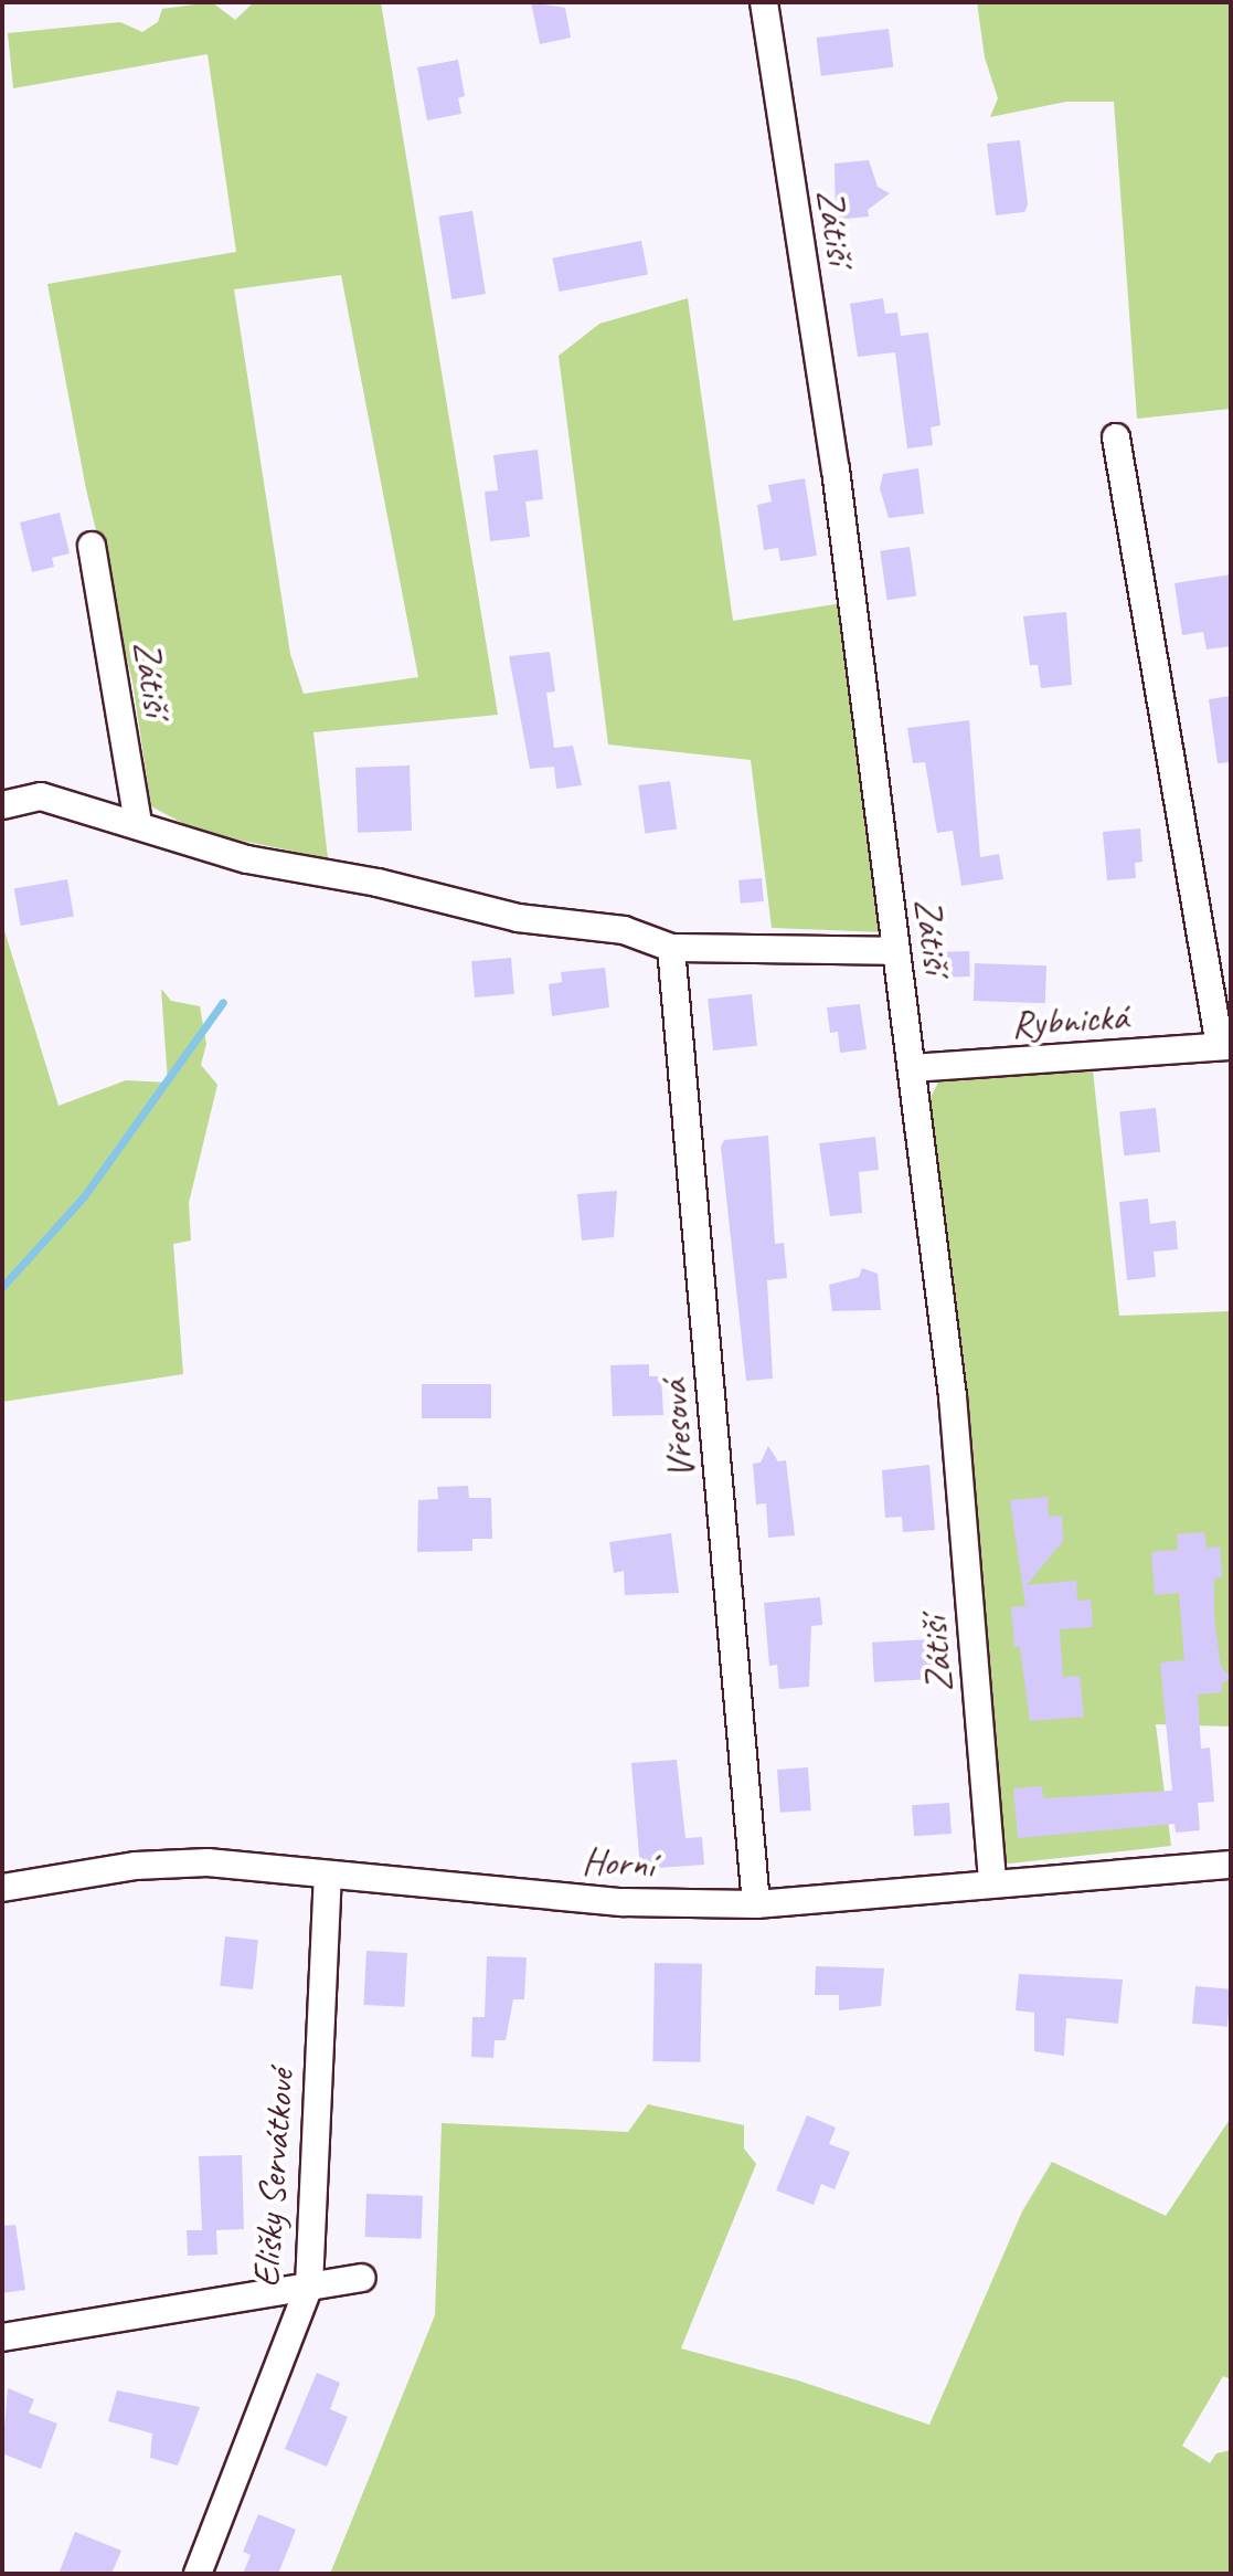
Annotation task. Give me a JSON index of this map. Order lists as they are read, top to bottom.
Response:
{
  "streets": {
    "street": [
      "Zátiší",
      "Rybnická",
      "Vřesová",
      "Horní",
      "Elišky Servátkové"
    ]
  },
  "crossings": [
    ["Zátiší", "Rybnická"],
    ["Zátiší", "Horní"],
    ["Vřesová", "Horní"],
    ["Horní", "Elišky Servátkové"]
  ]
}
